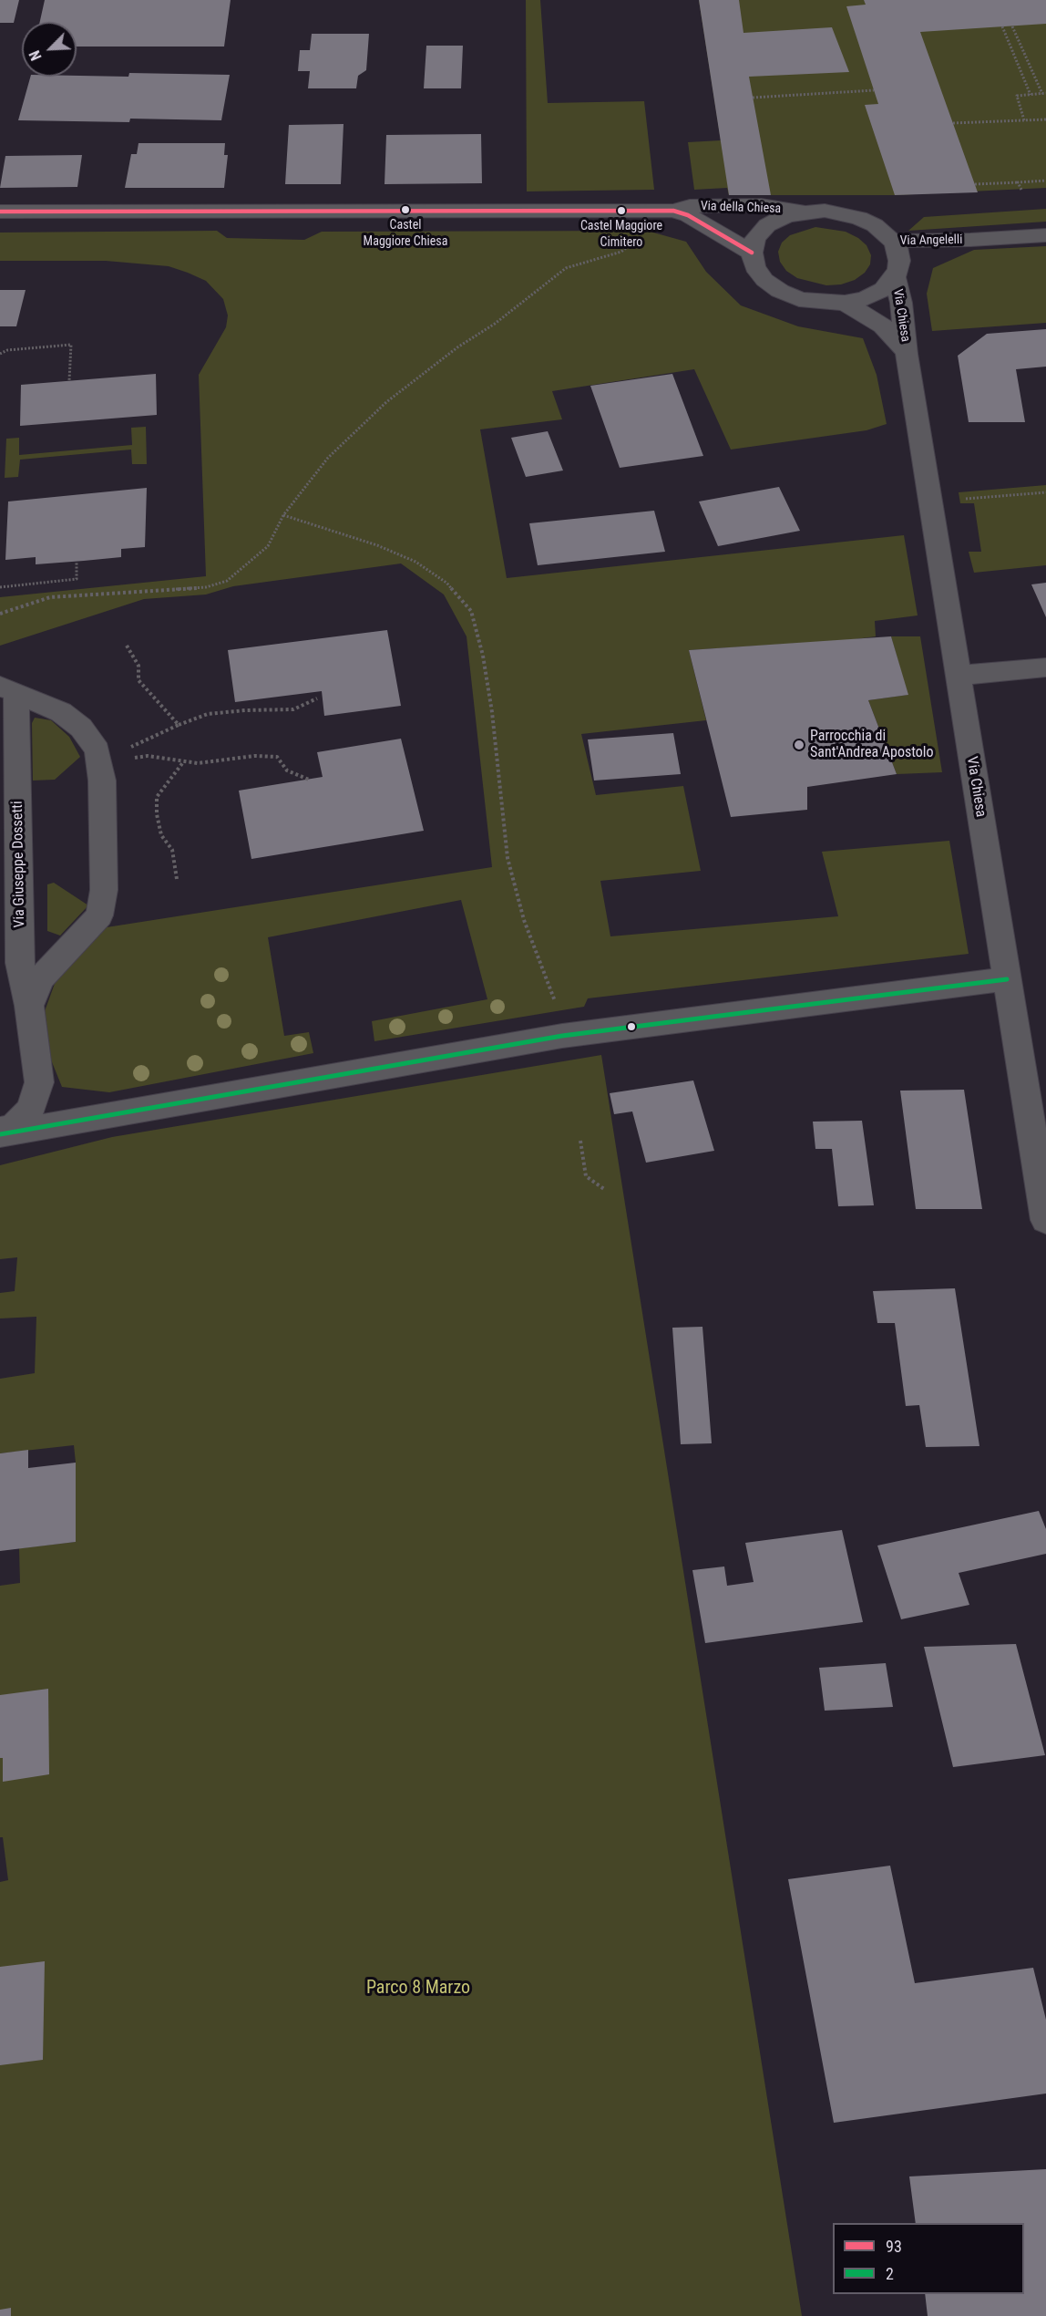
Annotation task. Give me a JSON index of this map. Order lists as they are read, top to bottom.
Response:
{
  "streets": {
    "street": [
      "Via della Chiesa",
      "Via Angelelli",
      "Via Chiesa",
      "Via Giuseppe Dossetti"
    ]
  },
  "crossings": [
    ["Via della Chiesa", "Via Angelelli"],
    ["Via della Chiesa", "Via Chiesa"],
    ["Via Angelelli", "Via Chiesa"]
  ],
  "parks": ["Parco 8 Marzo"],
  "places": ["Castel Maggiore Chiesa", "Castel Maggiore Cimitero", "Parrocchia di Sant'Andrea Apostolo"],
  "lines": ["transit line 93", "transit line 2"],
  "legend": ["93", "2"],
  "north": "bottom left"
}
